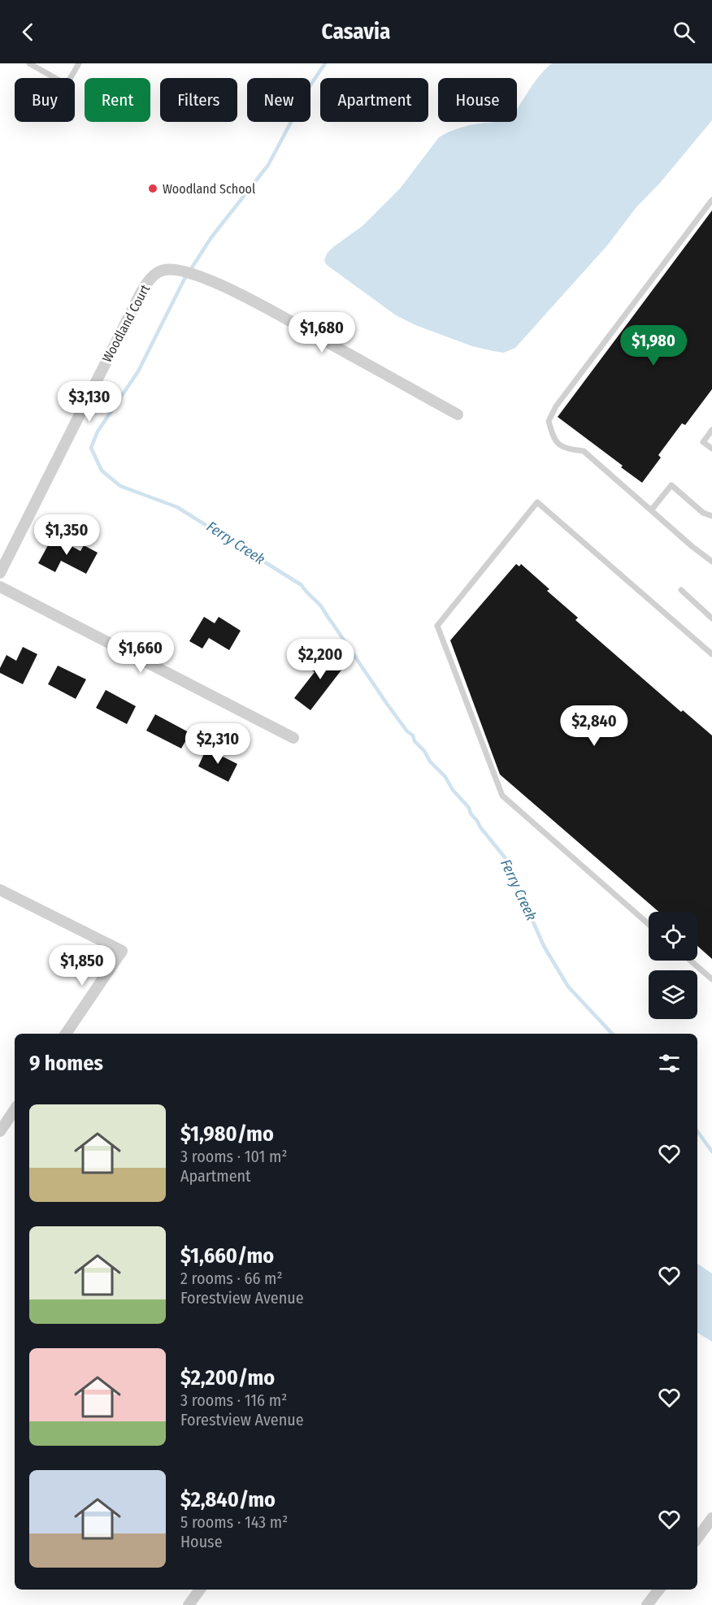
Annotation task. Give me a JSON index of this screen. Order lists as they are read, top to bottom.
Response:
{
  "streets": {
    "street": ["Woodland Court"]
  },
  "water": ["Ferry Creek"],
  "places": ["Woodland School"],
  "page": {
    "header": "Casavia",
    "chip": [
      "Buy",
      "Rent",
      "Filters",
      "New",
      "Apartment",
      "House"
    ],
    "price": [
      "$1,680",
      "$1,980",
      "$3,130",
      "$1,350",
      "$1,660",
      "$2,200",
      "$2,840",
      "$2,310",
      "$1,850"
    ],
    "heading": "9 homes",
    "list": [
      {
        "name": "$1,980/mo",
        "note": "3 rooms · 101 m² · Apartment"
      },
      {
        "name": "$1,660/mo",
        "note": "2 rooms · 66 m² · Forestview Avenue"
      },
      {
        "name": "$2,200/mo",
        "note": "3 rooms · 116 m² · Forestview Avenue"
      },
      {
        "name": "$2,840/mo",
        "note": "5 rooms · 143 m² · House"
      }
    ]
  }
}
